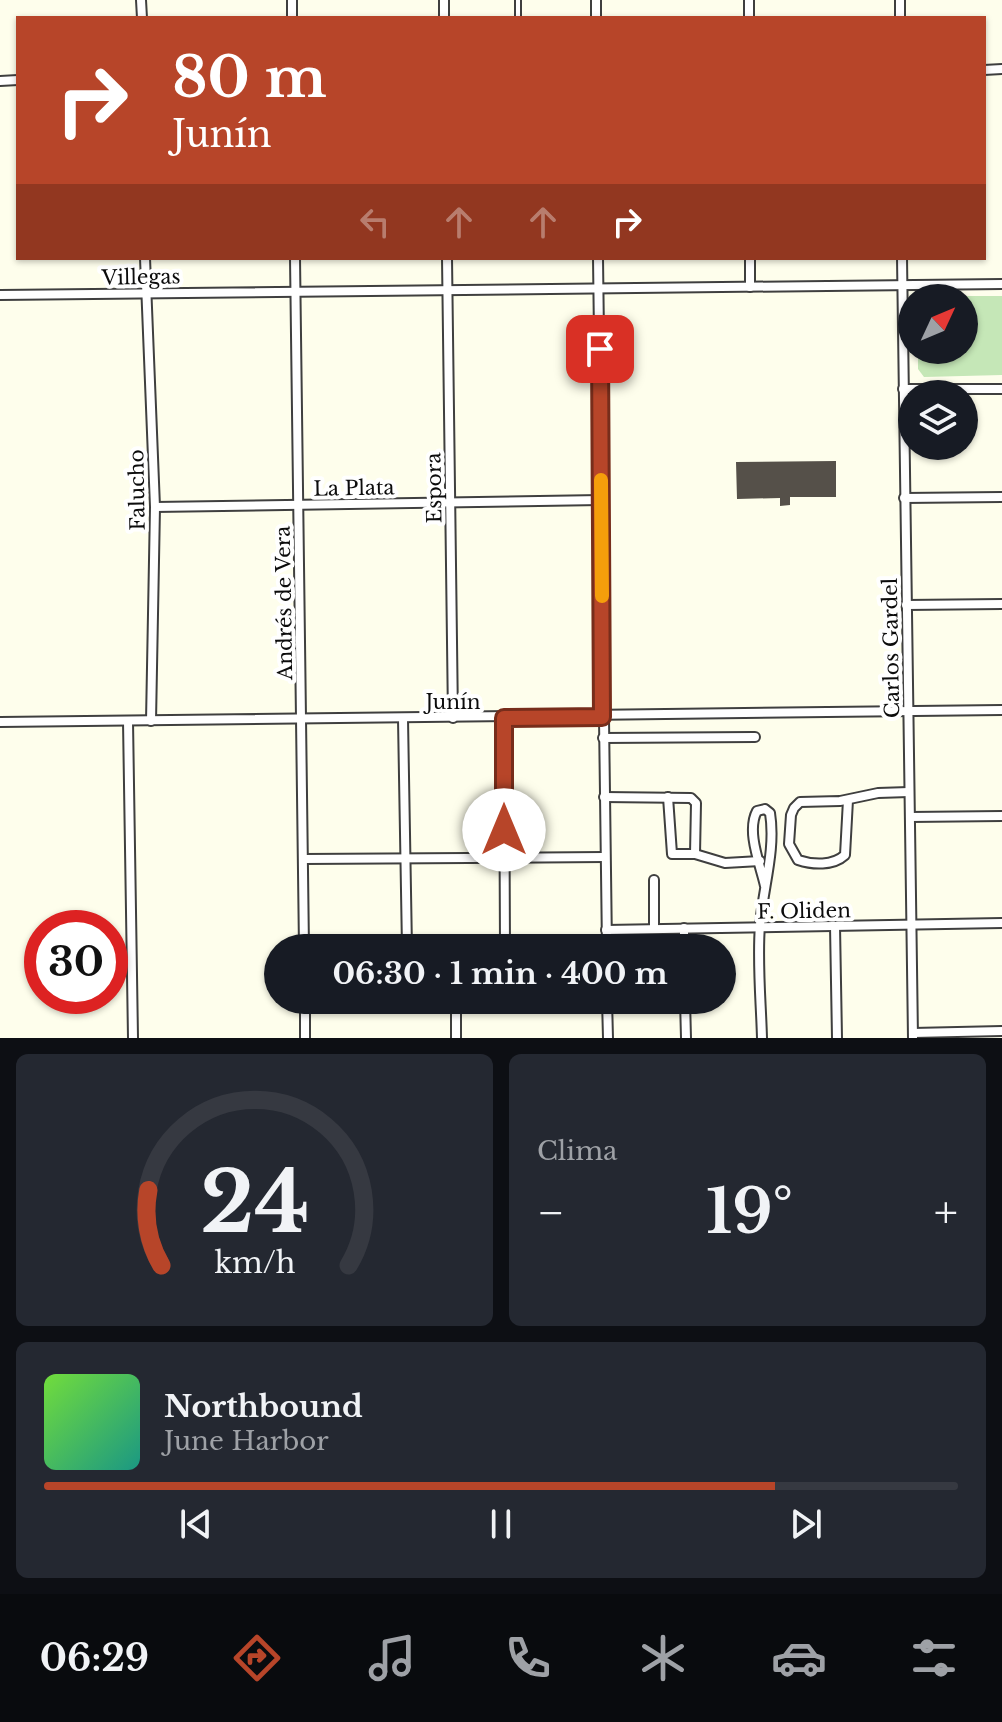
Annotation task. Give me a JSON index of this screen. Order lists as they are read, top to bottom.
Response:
{
  "streets": {
    "street": [
      "Villegas",
      "La Plata",
      "Espora",
      "Falucho",
      "Andrés de Vera",
      "Carlos Gardel",
      "Junín",
      "F. Oliden"
    ]
  },
  "crossings": [
    ["Villegas", "Espora"],
    ["Villegas", "Falucho"],
    ["Villegas", "Andrés de Vera"],
    ["La Plata", "Espora"],
    ["La Plata", "Falucho"],
    ["La Plata", "Andrés de Vera"],
    ["Espora", "Junín"],
    ["Falucho", "Junín"],
    ["Andrés de Vera", "Junín"],
    ["Carlos Gardel", "Junín"],
    ["Carlos Gardel", "F. Oliden"]
  ],
  "north": "top right",
  "page": {
    "turn": ["80 m", "Junín"],
    "limit": "30",
    "trip": "06:30 · 1 min · 400 m",
    "tile": "Clima",
    "heat": ["−", "19°", "+"],
    "song": ["Northbound", "June Harbor"],
    "tabs": "06:29",
    "gauge": ["24", "km/h"]
  }
}
